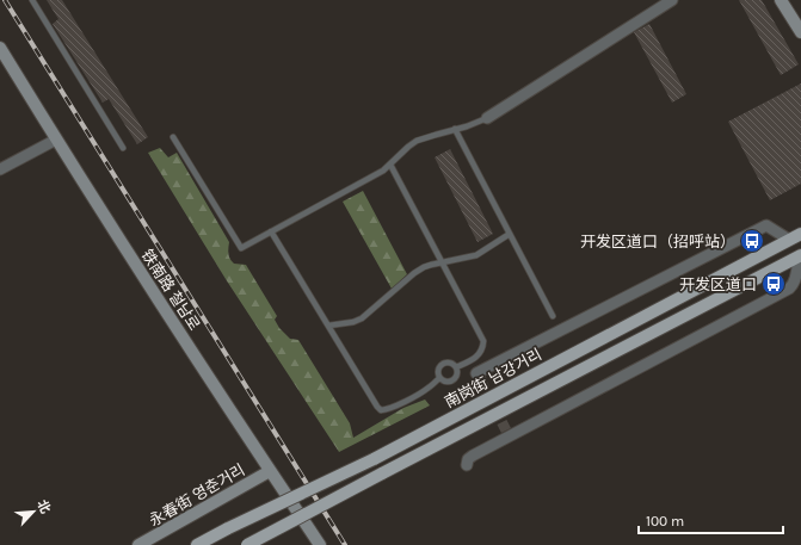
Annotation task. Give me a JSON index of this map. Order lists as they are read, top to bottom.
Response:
{
  "streets": {
    "main road": ["南岗街 남강거리"],
    "street": ["铁南路 철남로", "永春街 영춘거리"]
  },
  "crossings": [
    ["铁南路 철남로", "永春街 영춘거리"]
  ],
  "places": {
    "bus stop": ["开发区道口（招呼站）", "开发区道口"]
  },
  "scale_bar": "100 m",
  "north": "top right"
}
